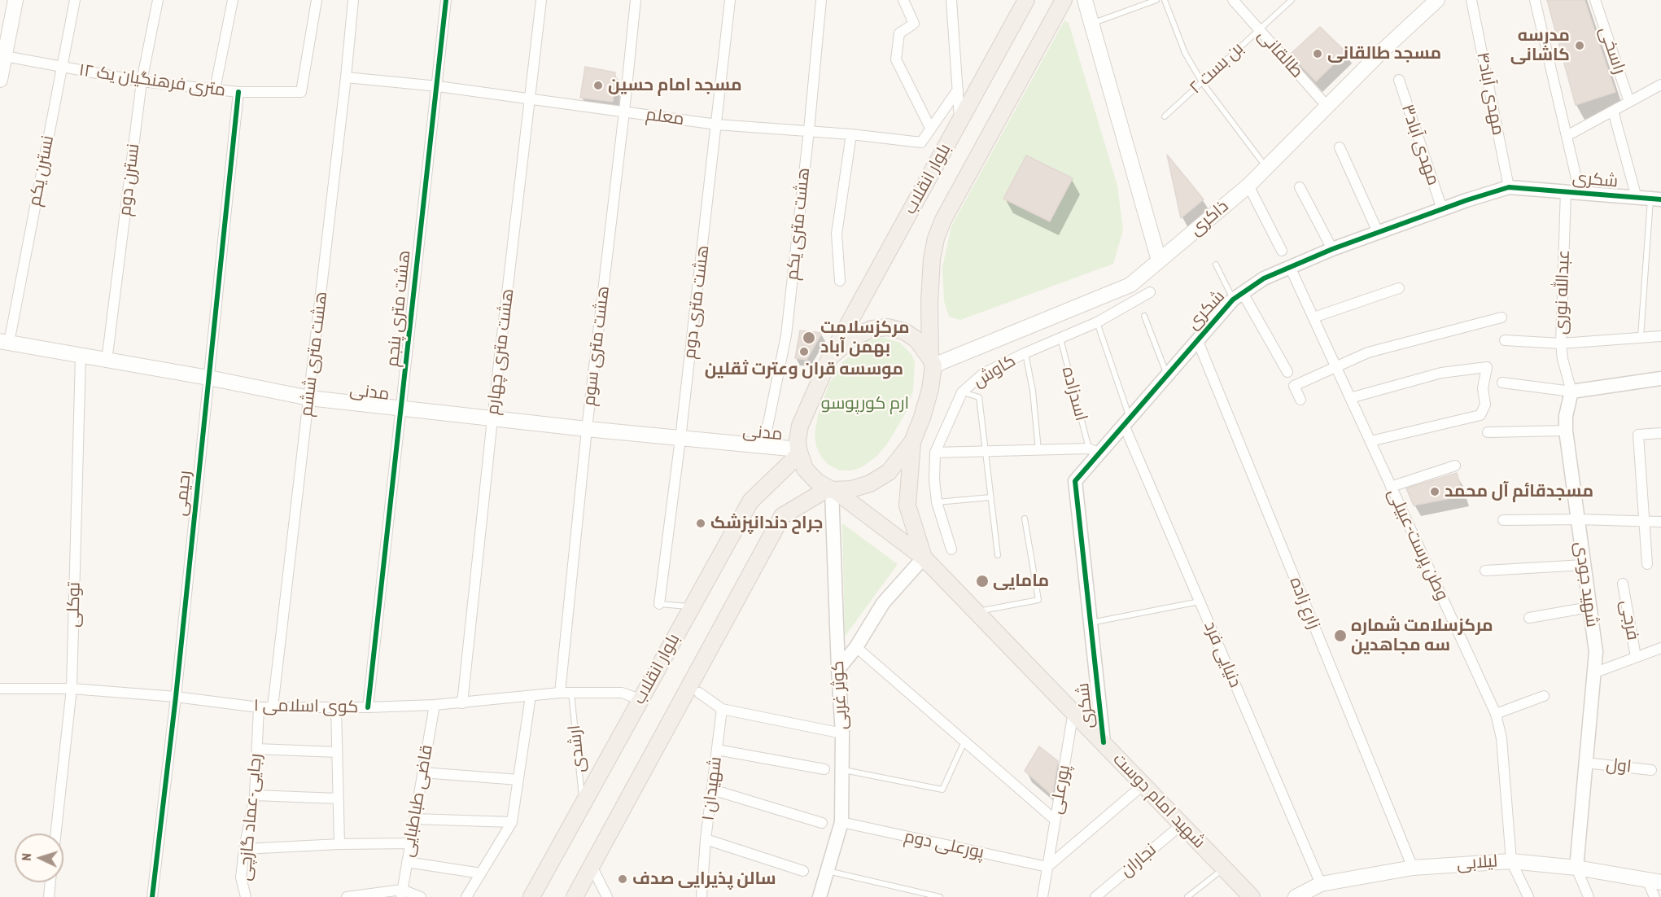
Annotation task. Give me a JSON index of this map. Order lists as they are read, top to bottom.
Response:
{
  "streets": {
    "main road": [
      "بلوار انقلاب",
      "ذاکری",
      "مدنی",
      "شهید امام دوست",
      "لیلابی"
    ],
    "street": [
      "راسخی",
      "طالقانی",
      "۱۲ متری فرهنگیان یک",
      "مهدی آباد۴",
      "معلم",
      "مهدی آباد۳",
      "نسترن یکم",
      "نسترن دوم",
      "شکری",
      "هشت متری یکم",
      "عبدالله نوری",
      "هشت متری دوم",
      "هشت متری پنجم",
      "هشت متری سوم",
      "هشت متری چهارم",
      "هشت متری ششم",
      "کاوش",
      "رحیمی",
      "وطن پرست-عبیلی",
      "شهید جودی",
      "زارع زاده",
      "توکلی",
      "فرجی",
      "دنیایی فرد",
      "کوثر غربی",
      "کوی اسلامی ۱",
      "اول",
      "شهیدان ۱",
      "پورعلی",
      "قاضی طباطبایی",
      "رجایی-عماد گازچی",
      "پورعلی دوم",
      "نجاران"
    ],
    "lane": ["بن بست ۲", "اسدزاده", "ارشدی"]
  },
  "crossings": [
    ["طالقانی", "بن بست ۲"],
    ["طالقانی", "ذاکری"],
    ["۱۲ متری فرهنگیان یک", "نسترن یکم"],
    ["۱۲ متری فرهنگیان یک", "نسترن دوم"],
    ["۱۲ متری فرهنگیان یک", "رحیمی"],
    ["مهدی آباد۴", "شکری"],
    ["معلم", "هشت متری یکم"],
    ["معلم", "هشت متری دوم"],
    ["معلم", "هشت متری پنجم"],
    ["معلم", "هشت متری سوم"],
    ["معلم", "هشت متری چهارم"],
    ["معلم", "هشت متری ششم"],
    ["مهدی آباد۳", "شکری"],
    ["نسترن یکم", "مدنی"],
    ["بلوار انقلاب", "ذاکری"],
    ["بلوار انقلاب", "مدنی"],
    ["بلوار انقلاب", "کوثر غربی"],
    ["بلوار انقلاب", "کوی اسلامی ۱"],
    ["بلوار انقلاب", "ارشدی"],
    ["بلوار انقلاب", "شهید امام دوست"],
    ["نسترن دوم", "مدنی"],
    ["شکری", "عبدالله نوری"],
    ["شکری", "اسدزاده"],
    ["شکری", "وطن پرست-عبیلی"],
    ["شکری", "زارع زاده"],
    ["شکری", "دنیایی فرد"],
    ["شکری", "شهید امام دوست"],
    ["ذاکری", "مدنی"],
    ["ذاکری", "کوثر غربی"],
    ["ذاکری", "شهید امام دوست"],
    ["هشت متری یکم", "مدنی"],
    ["عبدالله نوری", "شهید جودی"],
    ["هشت متری دوم", "مدنی"],
    ["هشت متری پنجم", "مدنی"],
    ["هشت متری پنجم", "کوی اسلامی ۱"],
    ["هشت متری سوم", "مدنی"],
    ["هشت متری سوم", "کوی اسلامی ۱"],
    ["هشت متری چهارم", "مدنی"],
    ["هشت متری چهارم", "کوی اسلامی ۱"],
    ["هشت متری ششم", "مدنی"],
    ["هشت متری ششم", "کوی اسلامی ۱"],
    ["کاوش", "اسدزاده"],
    ["مدنی", "رحیمی"],
    ["مدنی", "توکلی"],
    ["مدنی", "کوثر غربی"],
    ["مدنی", "شهید امام دوست"],
    ["رحیمی", "کوی اسلامی ۱"],
    ["وطن پرست-عبیلی", "لیلابی"],
    ["شهید جودی", "اول"],
    ["شهید جودی", "لیلابی"],
    ["زارع زاده", "لیلابی"],
    ["توکلی", "کوی اسلامی ۱"],
    ["دنیایی فرد", "لیلابی"],
    ["کوثر غربی", "شهید امام دوست"],
    ["کوثر غربی", "پورعلی دوم"],
    ["کوی اسلامی ۱", "ارشدی"],
    ["کوی اسلامی ۱", "قاضی طباطبایی"],
    ["کوی اسلامی ۱", "رجایی-عماد گازچی"],
    ["پورعلی", "شهید امام دوست"],
    ["پورعلی", "پورعلی دوم"],
    ["شهید امام دوست", "نجاران"]
  ],
  "parks": ["ارم کورپوسو"],
  "places": [
    "مدرسه کاشانی",
    "مسجد طالقانی",
    "مسجد امام حسین",
    "مرکزسلامت بهمن آباد",
    "موسسه قران وعترت ثقلین",
    "مسجدقائم آل محمد",
    "جراح دندانپزشک",
    "مامایی",
    "مرکزسلامت شماره سه مجاهدین",
    "سالن پذیرایی صدف"
  ],
  "north": "left"
}
